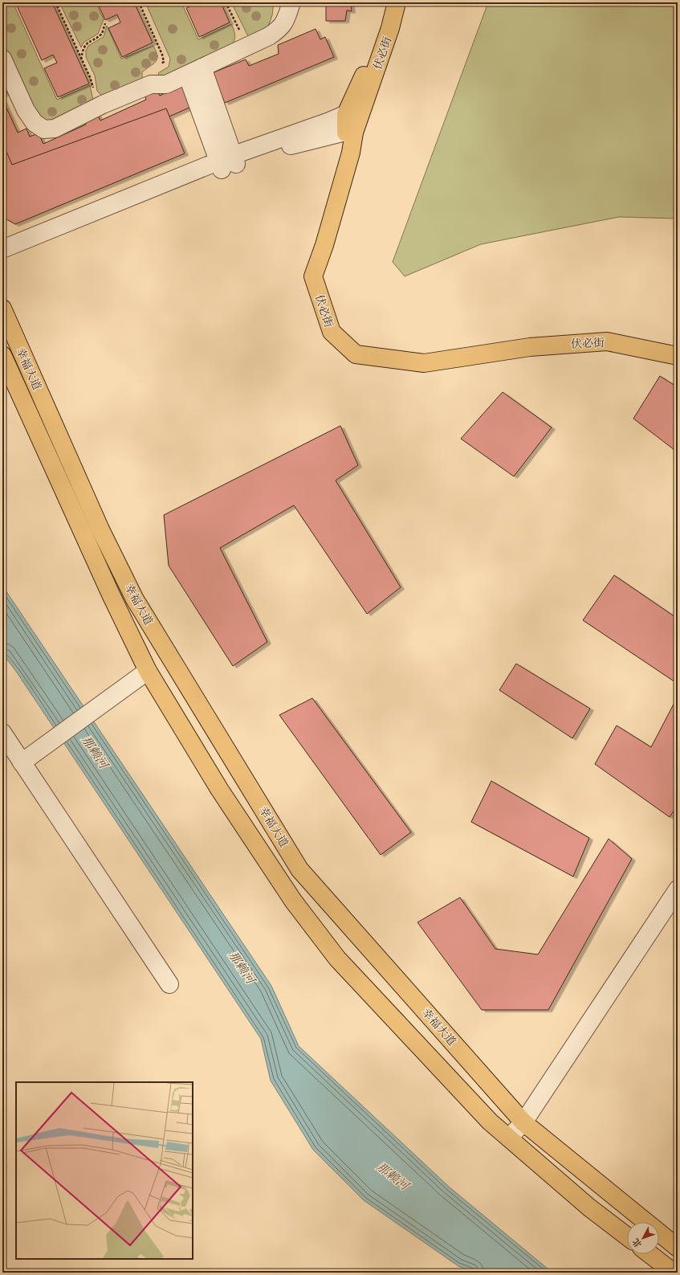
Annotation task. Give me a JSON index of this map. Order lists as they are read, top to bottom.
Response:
{
  "streets": {
    "main road": ["伏必街", "幸福大道"]
  },
  "water": ["那赖河"],
  "north": "bottom left"
}
